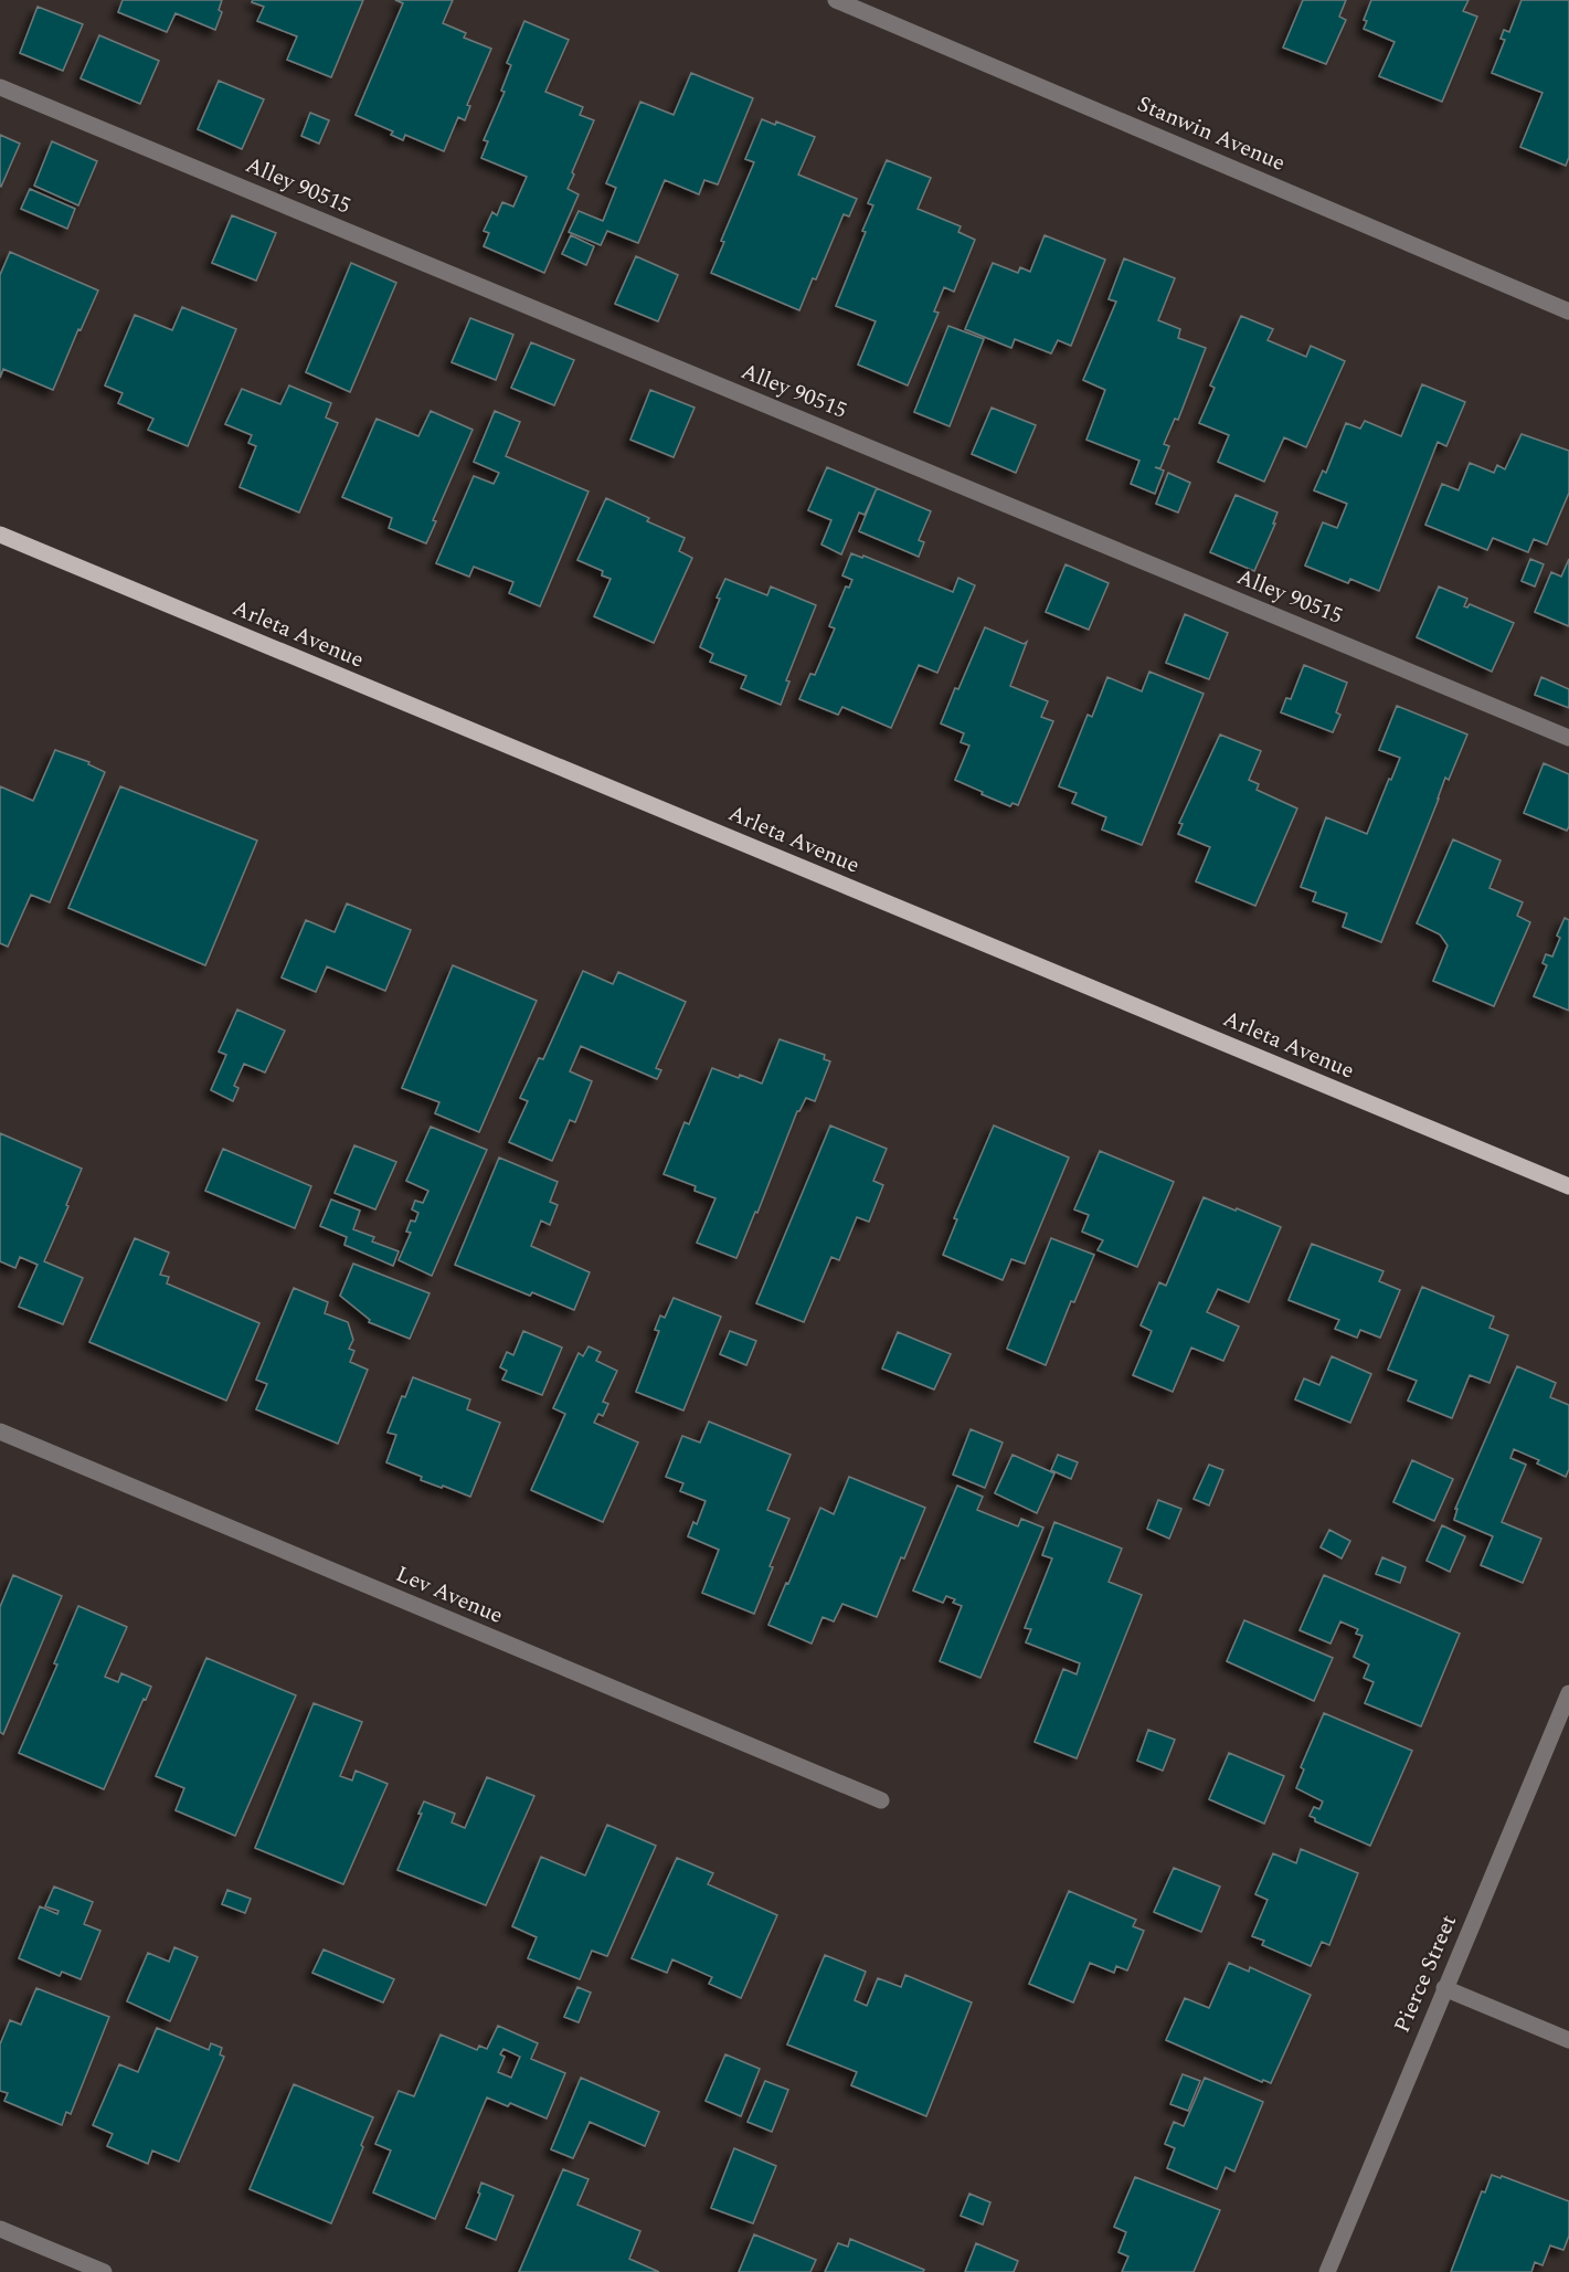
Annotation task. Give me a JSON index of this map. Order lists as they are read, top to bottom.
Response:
{
  "streets": {
    "main road": ["Arleta Avenue"],
    "street": [
      "Stanwin Avenue",
      "Alley 90515",
      "Lev Avenue",
      "Pierce Street"
    ]
  }
}
